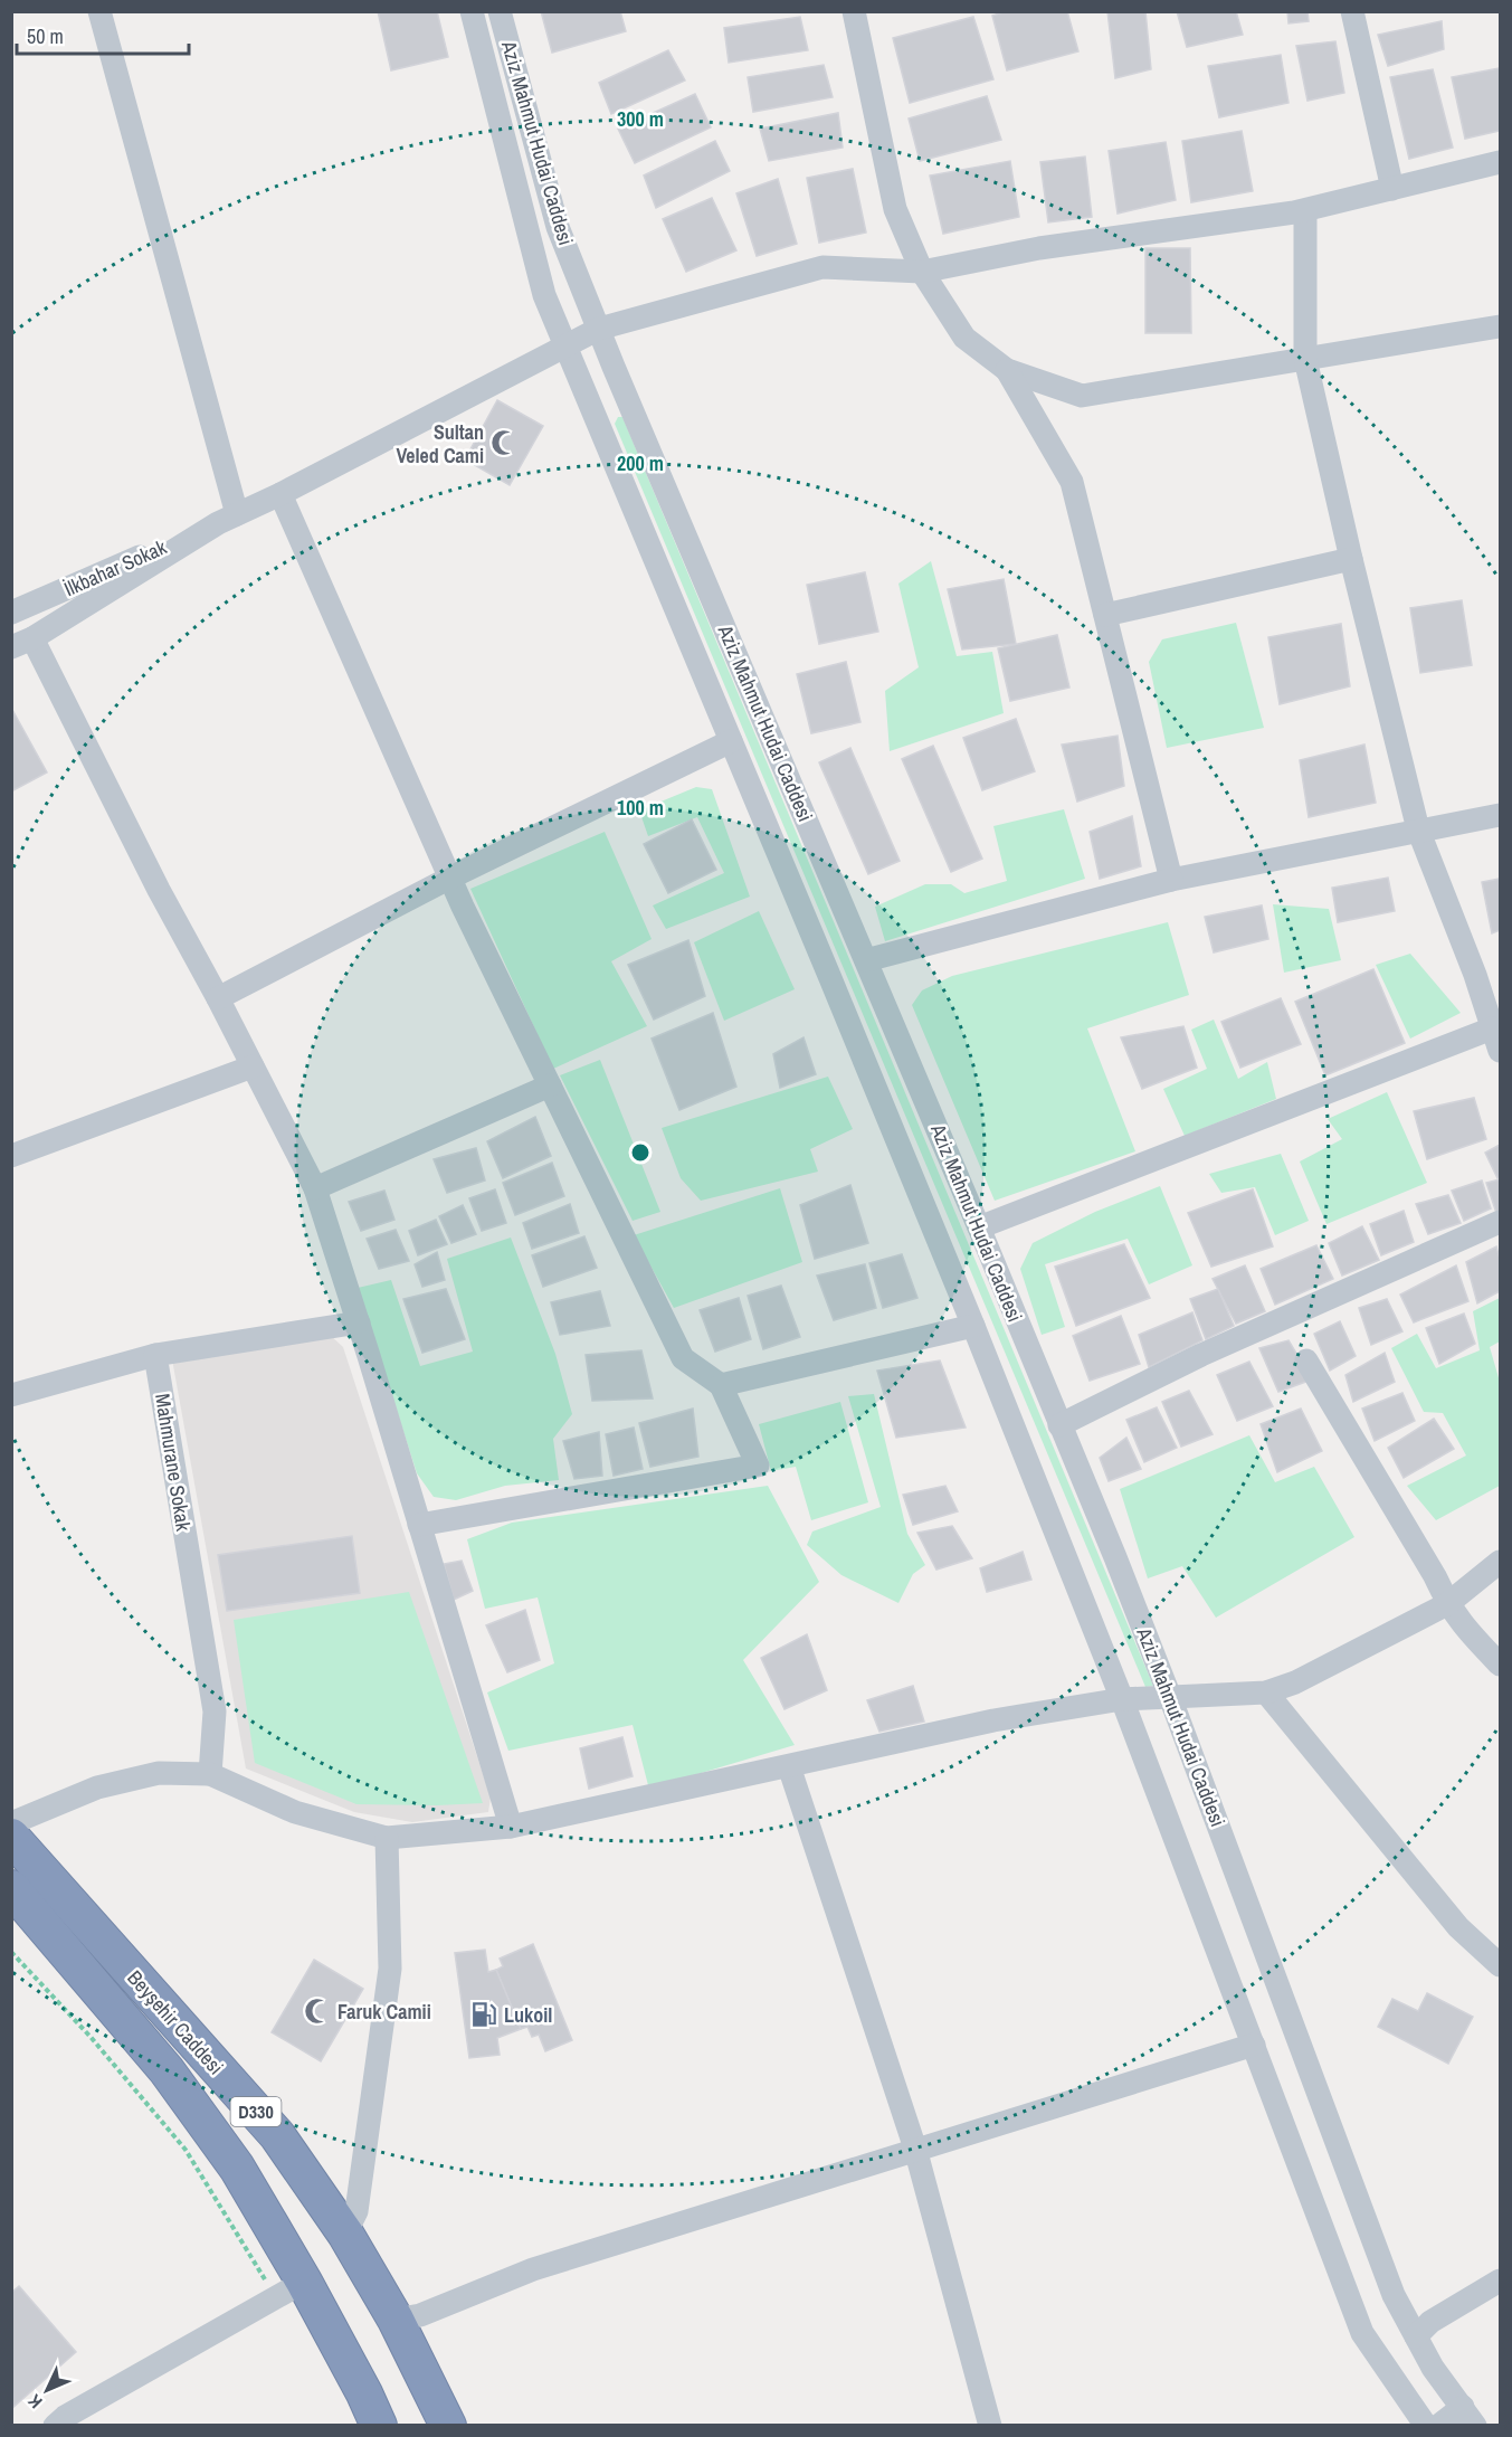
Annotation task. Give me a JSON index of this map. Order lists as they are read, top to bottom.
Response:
{
  "streets": {
    "highway": ["Beyşehir Caddesi", "D330"],
    "street": ["Aziz Mahmut Hudai Caddesi", "İlkbahar Sokak", "Mahmurane Sokak"]
  },
  "places": {
    "mosque": ["Sultan Veled Cami", "Faruk Camii"],
    "fuel station": ["Lukoil"]
  },
  "scale_bar": "50 m",
  "north": "bottom left",
  "rings": ["300 m", "200 m", "100 m"]
}
